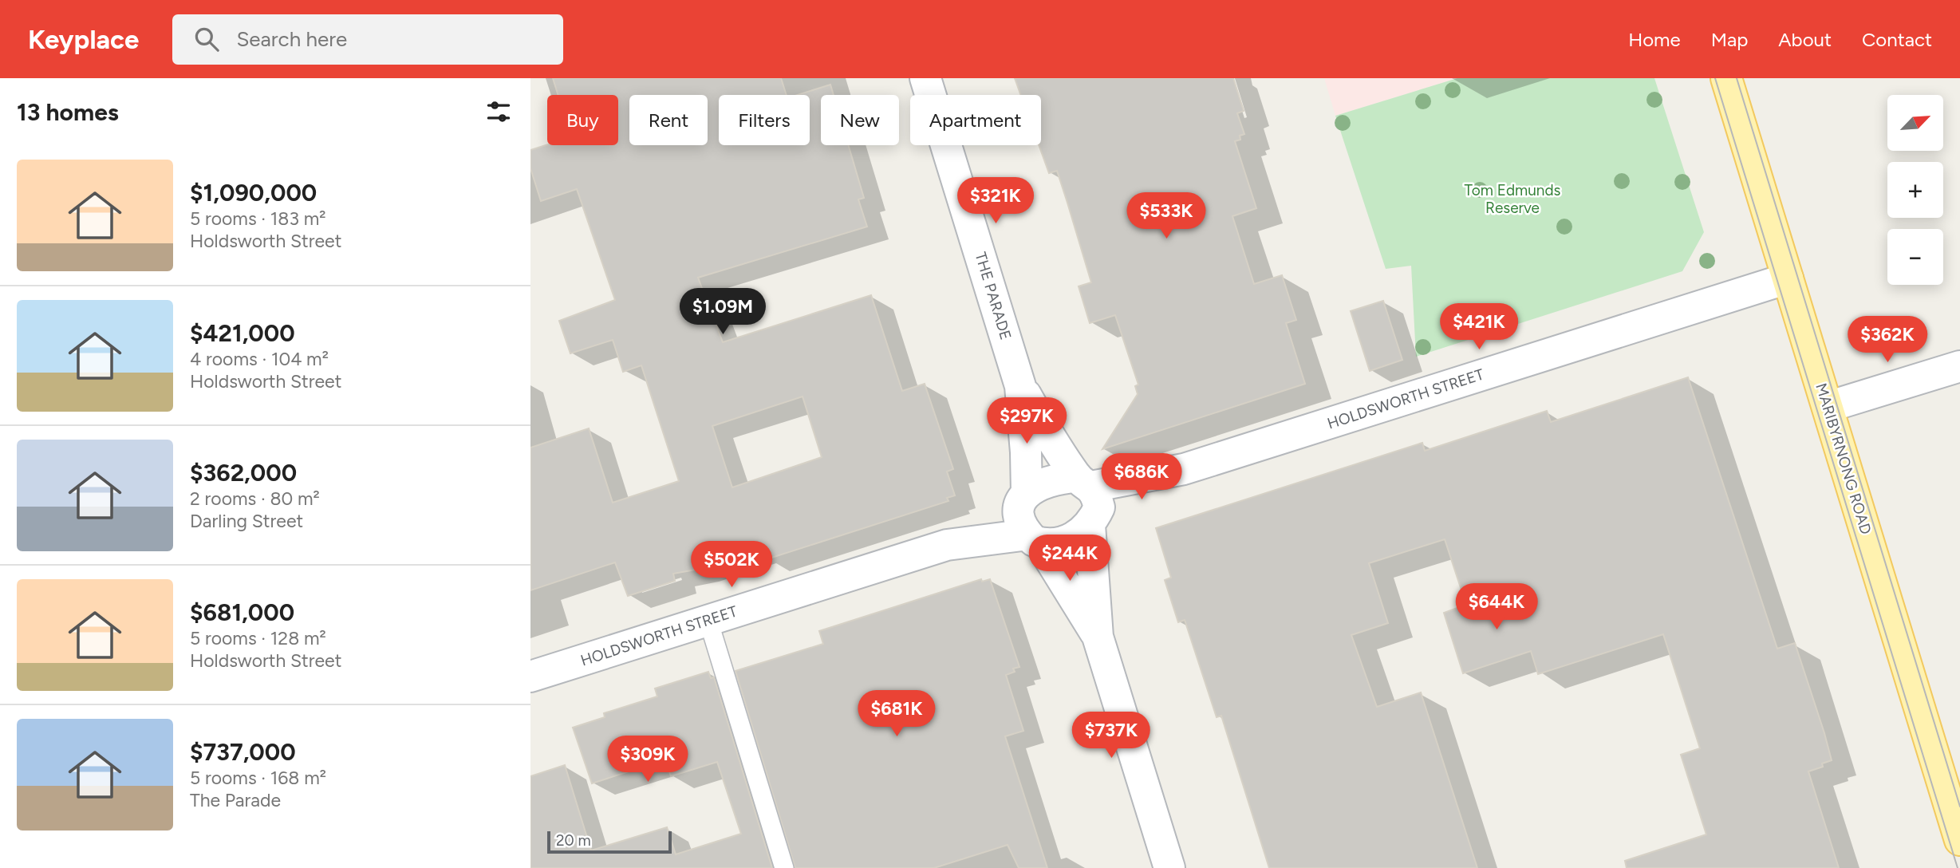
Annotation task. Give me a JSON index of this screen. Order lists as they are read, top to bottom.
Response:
{
  "streets": {
    "main road": ["MARIBYRNONG ROAD"],
    "street": ["THE PARADE", "HOLDSWORTH STREET"]
  },
  "crossings": [
    ["THE PARADE", "HOLDSWORTH STREET"],
    ["HOLDSWORTH STREET", "MARIBYRNONG ROAD"]
  ],
  "parks": ["Tom Edmunds Reserve"],
  "scale_bar": "20 m",
  "north": "top right",
  "page": {
    "header": "Keyplace",
    "search": "Search here",
    "nav": [
      "Home",
      "Map",
      "About",
      "Contact"
    ],
    "heading": "13 homes",
    "map_buttons": ["+", "−"],
    "chip": [
      "Buy",
      "Rent",
      "Filters",
      "New",
      "Apartment"
    ],
    "list": [
      {
        "name": "$1,090,000",
        "note": "5 rooms · 183 m² · Holdsworth Street"
      },
      {
        "name": "$421,000",
        "note": "4 rooms · 104 m² · Holdsworth Street"
      },
      {
        "name": "$362,000",
        "note": "2 rooms · 80 m² · Darling Street"
      },
      {
        "name": "$681,000",
        "note": "5 rooms · 128 m² · Holdsworth Street"
      },
      {
        "name": "$737,000",
        "note": "5 rooms · 168 m² · The Parade"
      }
    ],
    "price": [
      "$321K",
      "$533K",
      "$1.09M",
      "$421K",
      "$362K",
      "$297K",
      "$686K",
      "$244K",
      "$502K",
      "$644K",
      "$681K",
      "$737K",
      "$309K"
    ],
    "scale": "20 m"
  }
}
